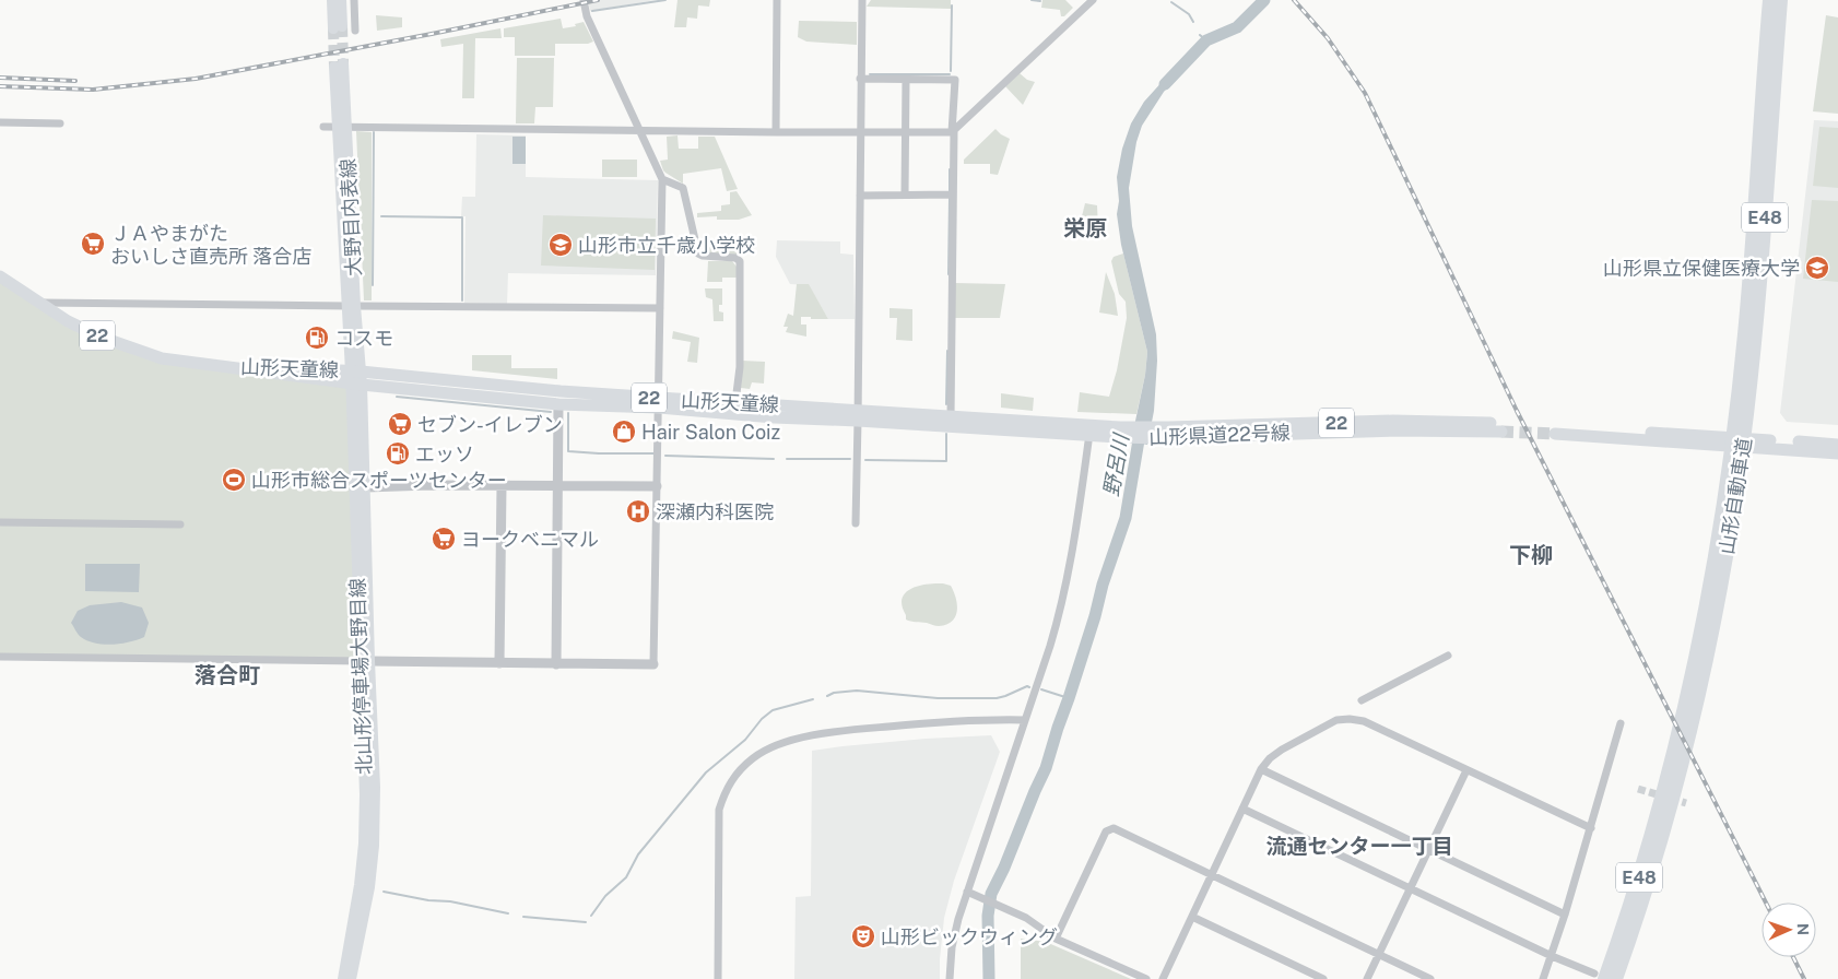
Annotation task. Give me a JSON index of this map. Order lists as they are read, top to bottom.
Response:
{
  "streets": {
    "highway": ["E48", "山形自動車道"],
    "main road": [
      "大野目内表線",
      "22",
      "山形天童線",
      "山形県道22号線",
      "北山形停車場大野目線"
    ]
  },
  "crossings": [
    ["大野目内表線", "山形天童線"],
    ["大野目内表線", "北山形停車場大野目線"],
    ["山形天童線", "山形県道22号線"],
    ["山形天童線", "北山形停車場大野目線"]
  ],
  "districts": [
    "栄原",
    "下柳",
    "落合町",
    "流通センター一丁目"
  ],
  "water": ["野呂川"],
  "places": {
    "supermarket": ["ＪＡやまがた おいしさ直売所 落合店", "セブン-イレブン", "ヨークベニマル"],
    "school or university": ["山形市立千歳小学校", "山形県立保健医療大学"],
    "fuel station": ["コスモ", "エッソ"],
    "shop": ["Hair Salon Coiz"],
    "sports": ["山形市総合スポーツセンター"],
    "hospital": ["深瀬内科医院"],
    "theatre": ["山形ビックウィング"]
  },
  "north": "right"
}
